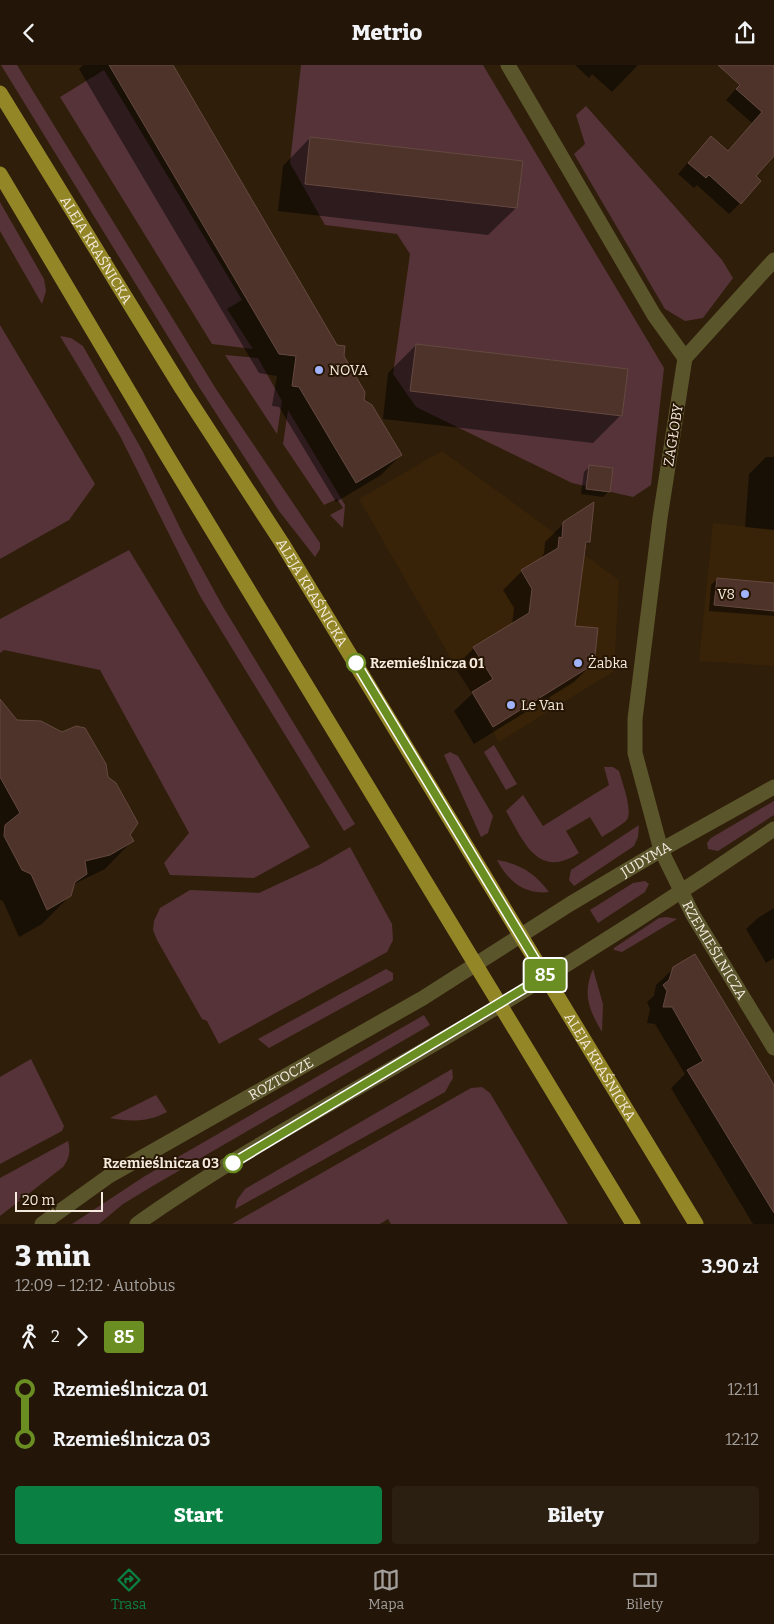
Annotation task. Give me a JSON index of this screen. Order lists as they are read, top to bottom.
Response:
{
  "streets": {
    "main road": ["ALEJA KRAŚNICKA"],
    "street": [
      "ZAGŁOBY",
      "JUDYMA",
      "RZEMIEŚLNICZA",
      "ROZTOCZE"
    ]
  },
  "crossings": [
    ["ALEJA KRAŚNICKA", "JUDYMA"],
    ["ALEJA KRAŚNICKA", "ROZTOCZE"],
    ["ZAGŁOBY", "JUDYMA"],
    ["ZAGŁOBY", "RZEMIEŚLNICZA"],
    ["JUDYMA", "RZEMIEŚLNICZA"],
    ["JUDYMA", "ROZTOCZE"]
  ],
  "places": [
    "NOVA",
    "V8",
    "Rzemieślnicza 01",
    "Żabka",
    "Le Van",
    "Rzemieślnicza 03"
  ],
  "lines": ["bus line 85"],
  "scale_bar": "20 m",
  "page": {
    "header": "Metrio",
    "on_map": "85",
    "scale": "20 m",
    "heading": ["3 min", "12:09 – 12:12 · Autobus", "3.90 zł"],
    "legs": ["2", "85"],
    "list": [
      {
        "name": "Rzemieślnicza 01",
        "value": "12:11"
      },
      {
        "name": "Rzemieślnicza 03",
        "value": "12:12"
      }
    ],
    "buttons": ["Start", "Bilety"],
    "tabs": ["Trasa", "Mapa", "Bilety"]
  }
}
